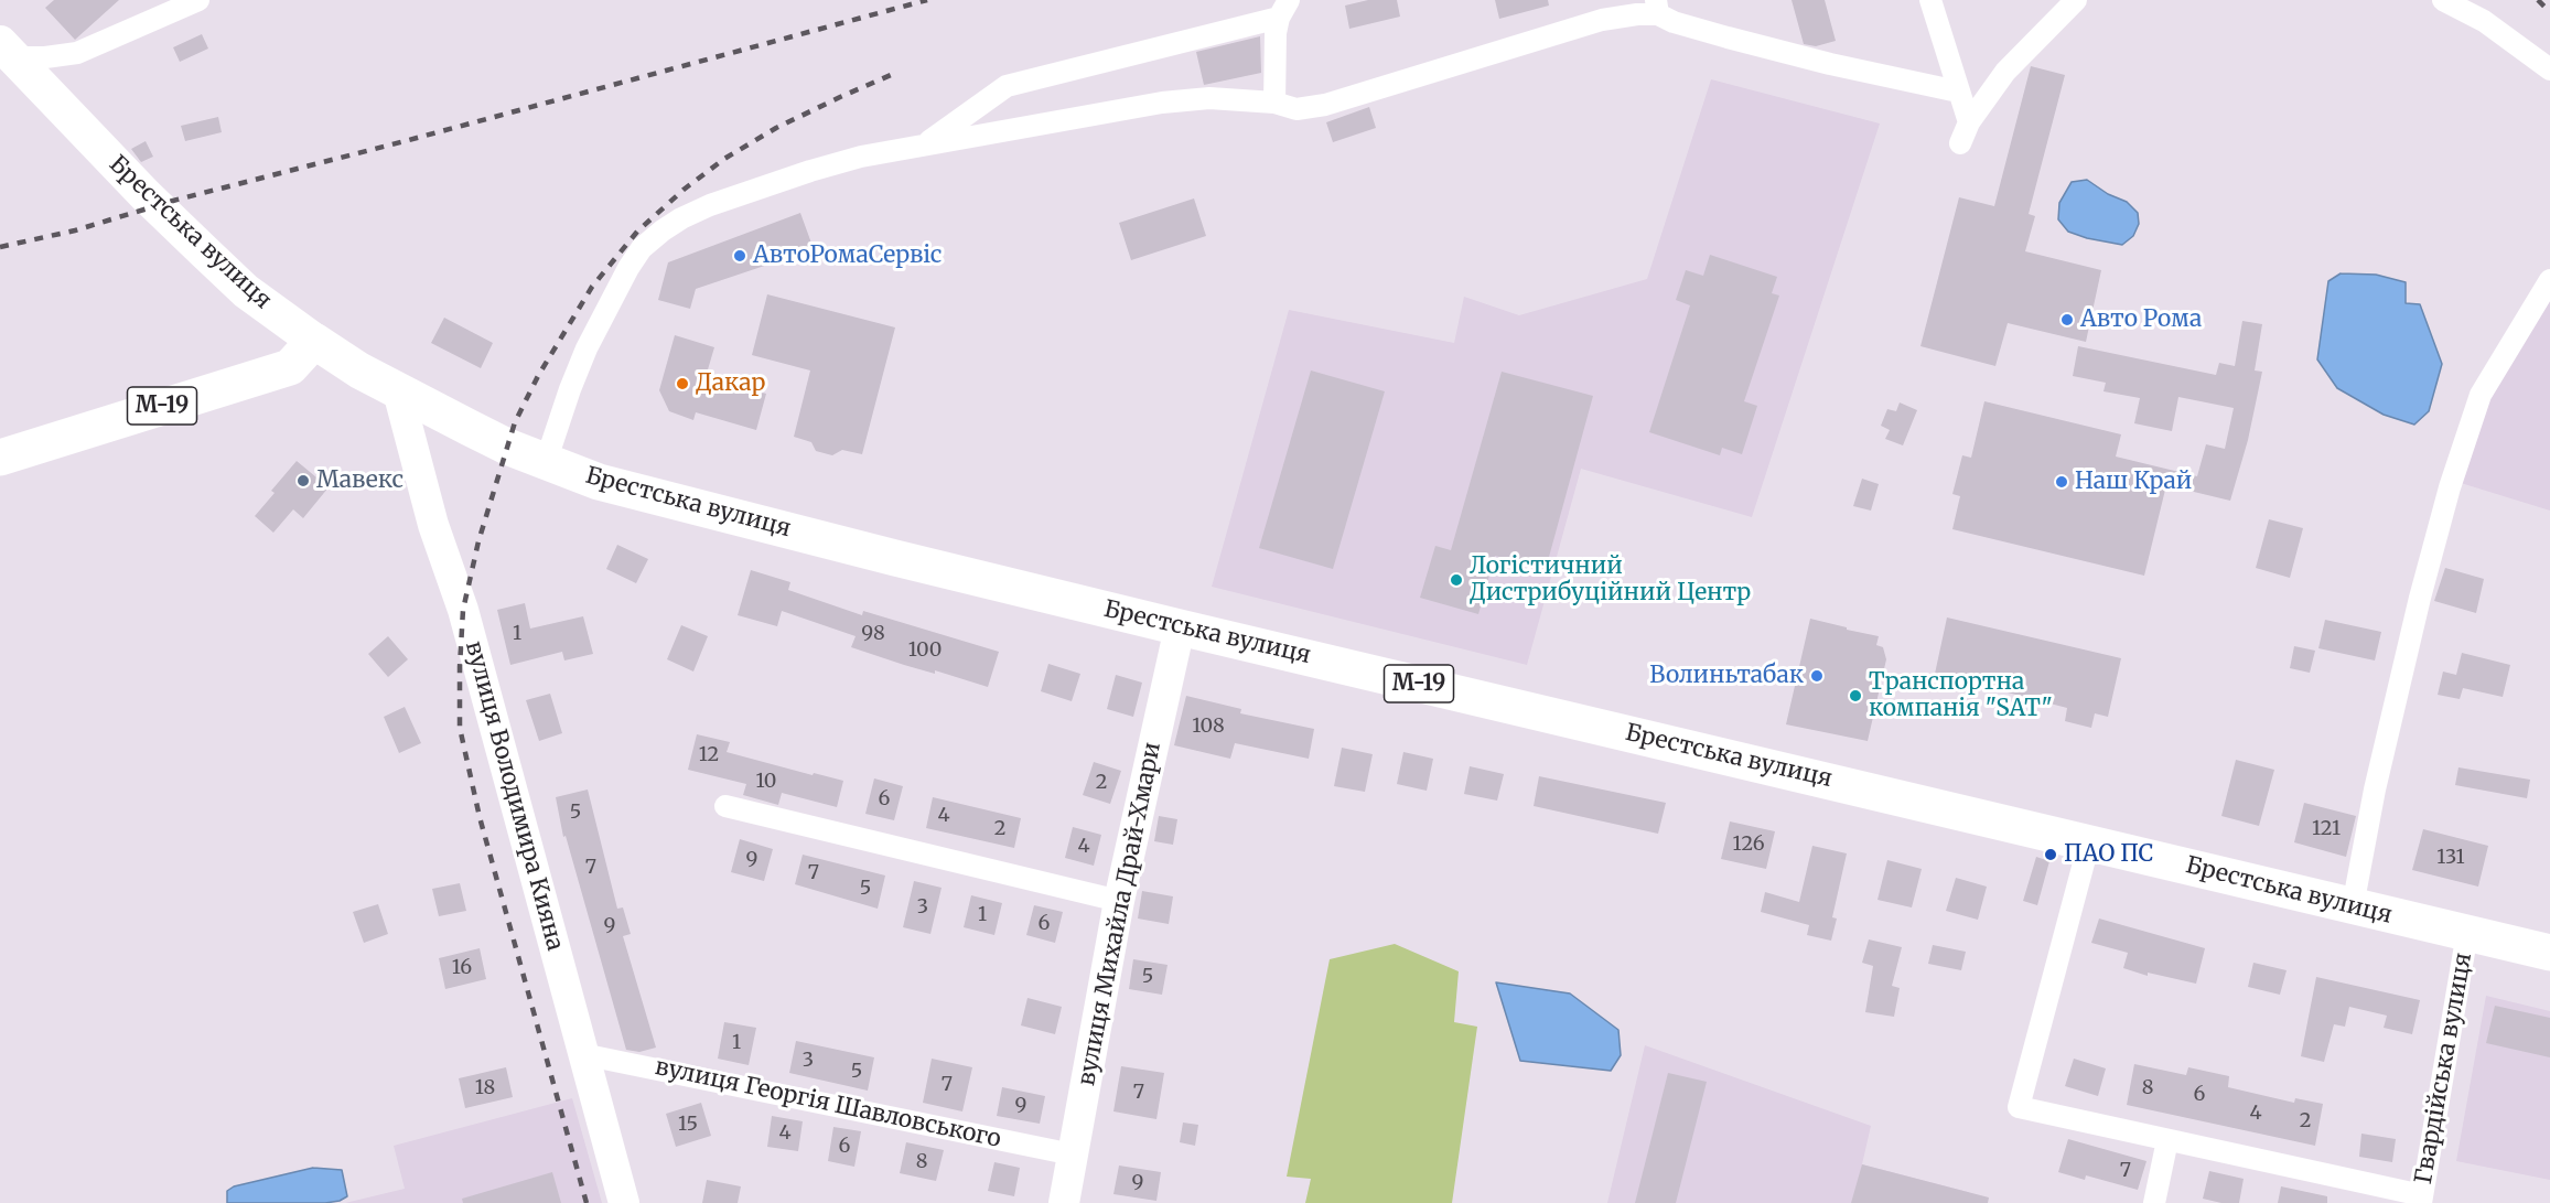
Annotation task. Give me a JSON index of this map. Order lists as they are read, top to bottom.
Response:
{
  "streets": {
    "highway": ["Брестська вулиця", "М-19"],
    "main road": ["вулиця Володимира Кияна", "вулиця Михайла Драй-Хмари"],
    "street": ["Гвардійська вулиця", "вулиця Георгія Шавловського"]
  },
  "crossings": [
    ["Брестська вулиця", "М-19"],
    ["Брестська вулиця", "вулиця Володимира Кияна"],
    ["Брестська вулиця", "вулиця Михайла Драй-Хмари"],
    ["Брестська вулиця", "Гвардійська вулиця"],
    ["вулиця Володимира Кияна", "вулиця Георгія Шавловського"],
    ["вулиця Михайла Драй-Хмари", "вулиця Георгія Шавловського"]
  ],
  "places": [
    "АвтоРомаСервіс",
    "Авто Рома",
    "Дакар",
    "Мавекс",
    "Наш Край",
    "Логістичний Дистрибуційний Центр",
    "Волиньтабак",
    "Транспортна компанія \"SAT\"",
    "ПАО ПС"
  ],
  "house_numbers": [
    "1",
    "98",
    "100",
    "108",
    "12",
    "10",
    "2",
    "6",
    "5",
    "4",
    "2",
    "121",
    "126",
    "4",
    "131",
    "9",
    "7",
    "7",
    "5",
    "3",
    "1",
    "6",
    "9",
    "16",
    "5",
    "1",
    "3",
    "5",
    "7",
    "18",
    "8",
    "7",
    "6",
    "9",
    "4",
    "2",
    "15",
    "4",
    "6",
    "8",
    "7",
    "9"
  ]
}
